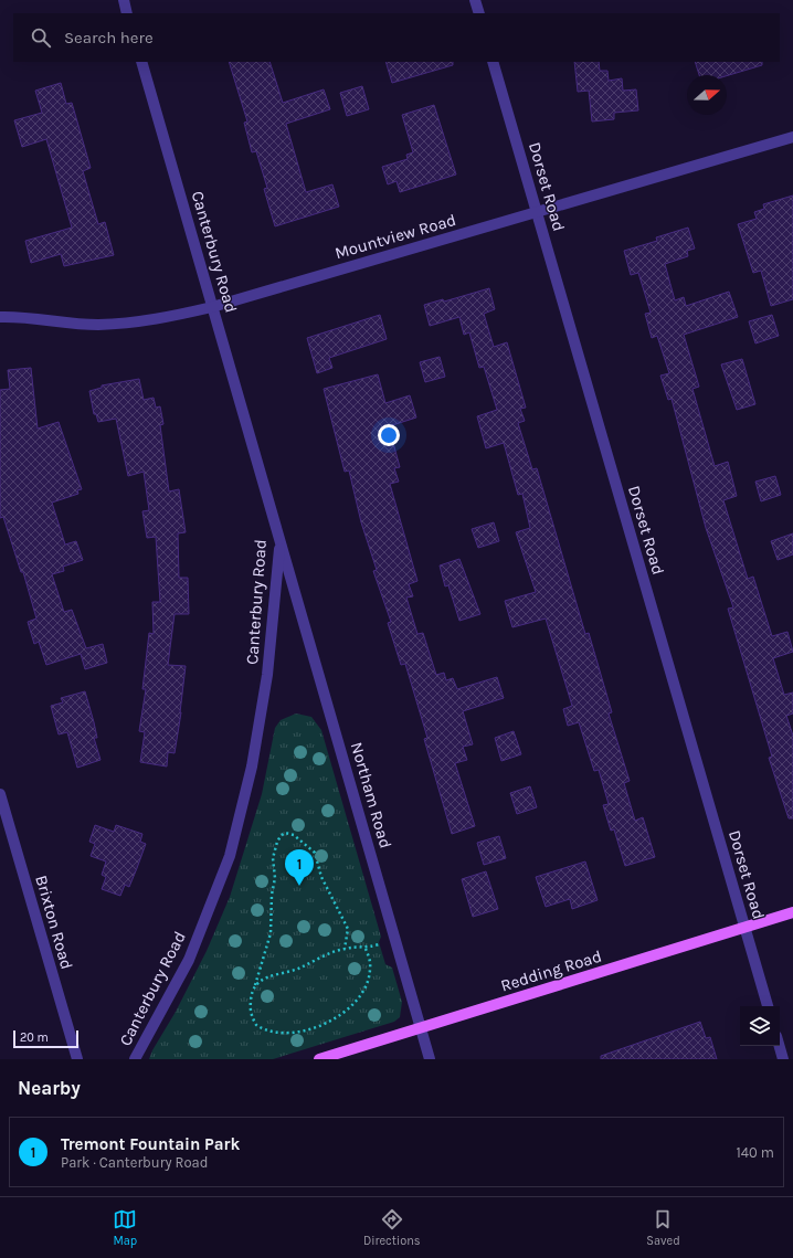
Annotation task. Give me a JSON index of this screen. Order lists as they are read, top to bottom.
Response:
{
  "streets": {
    "main road": ["Redding Road"],
    "street": [
      "Dorset Road",
      "Mountview Road",
      "Canterbury Road",
      "Northam Road",
      "Brixton Road"
    ]
  },
  "crossings": [
    ["Dorset Road", "Mountview Road"],
    ["Dorset Road", "Redding Road"],
    ["Mountview Road", "Canterbury Road"],
    ["Canterbury Road", "Northam Road"],
    ["Northam Road", "Redding Road"]
  ],
  "scale_bar": "20 m",
  "north": "right",
  "page": {
    "search": "Search here",
    "pins": "1",
    "scale": "20 m",
    "heading": "Nearby",
    "list": [
      {
        "mark": "1",
        "name": "Tremont Fountain Park",
        "note": "Park · Canterbury Road",
        "value": "140 m"
      }
    ],
    "nav": ["Map", "Directions", "Saved"]
  }
}
